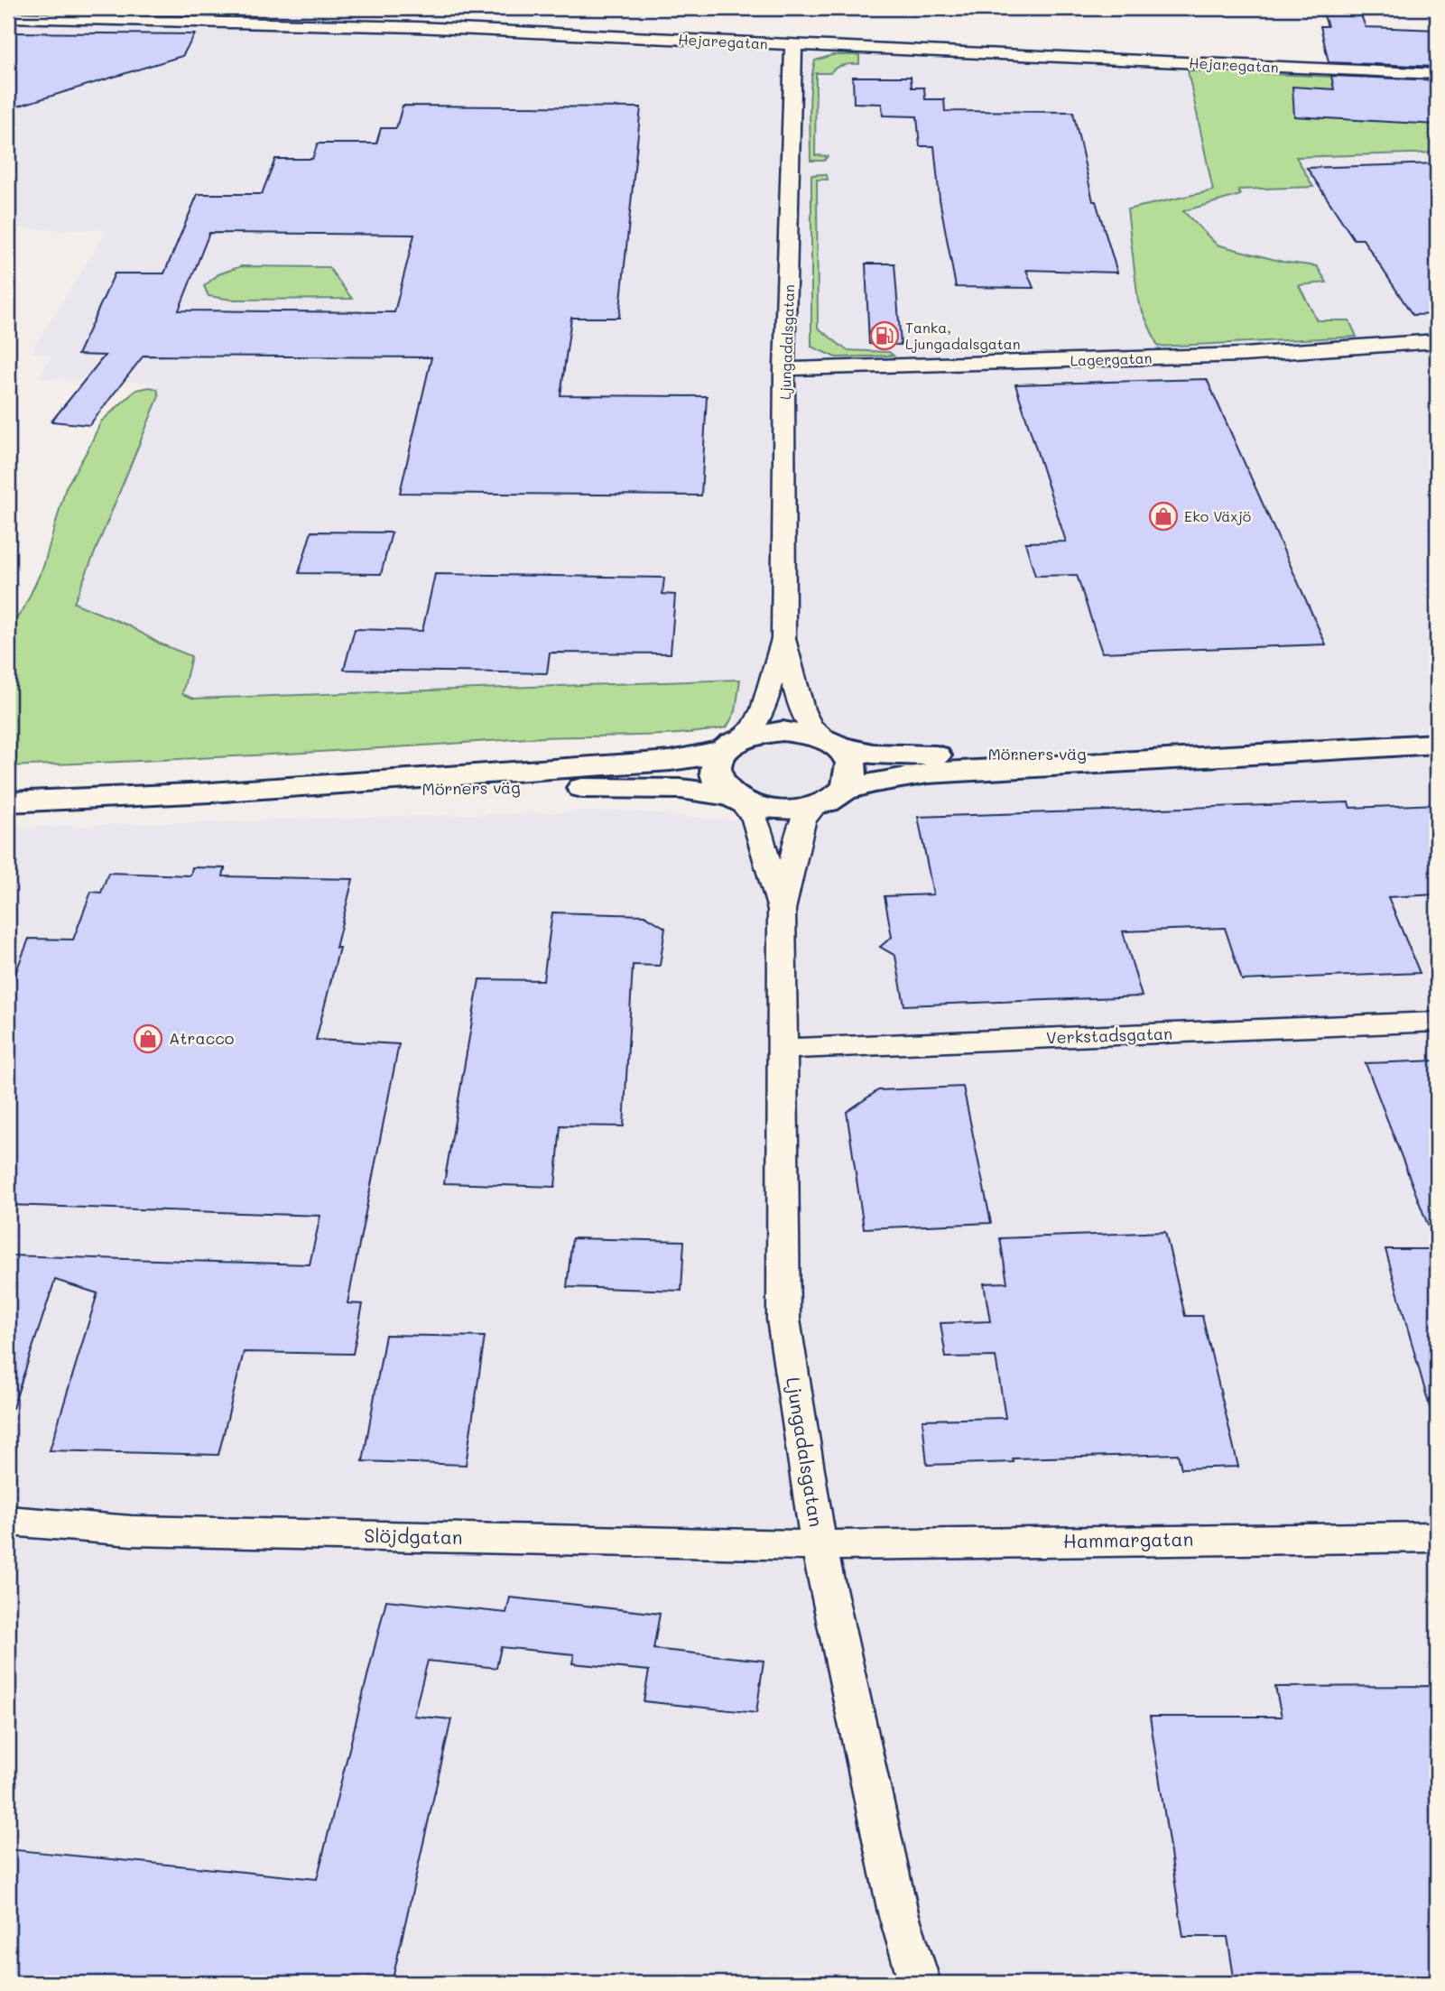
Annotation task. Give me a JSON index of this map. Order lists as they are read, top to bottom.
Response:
{
  "streets": {
    "main road": ["Mörners väg"],
    "street": [
      "Hejaregatan",
      "Ljungadalsgatan",
      "Lagergatan",
      "Verkstadsgatan",
      "Slöjdgatan",
      "Hammargatan"
    ]
  },
  "crossings": [
    ["Hejaregatan", "Ljungadalsgatan"],
    ["Ljungadalsgatan", "Lagergatan"],
    ["Ljungadalsgatan", "Mörners väg"],
    ["Ljungadalsgatan", "Verkstadsgatan"],
    ["Ljungadalsgatan", "Slöjdgatan"],
    ["Ljungadalsgatan", "Hammargatan"],
    ["Slöjdgatan", "Hammargatan"]
  ],
  "places": {
    "fuel station": ["Tanka, Ljungadalsgatan"],
    "shop": ["Eko Växjö", "Atracco"]
  }
}
